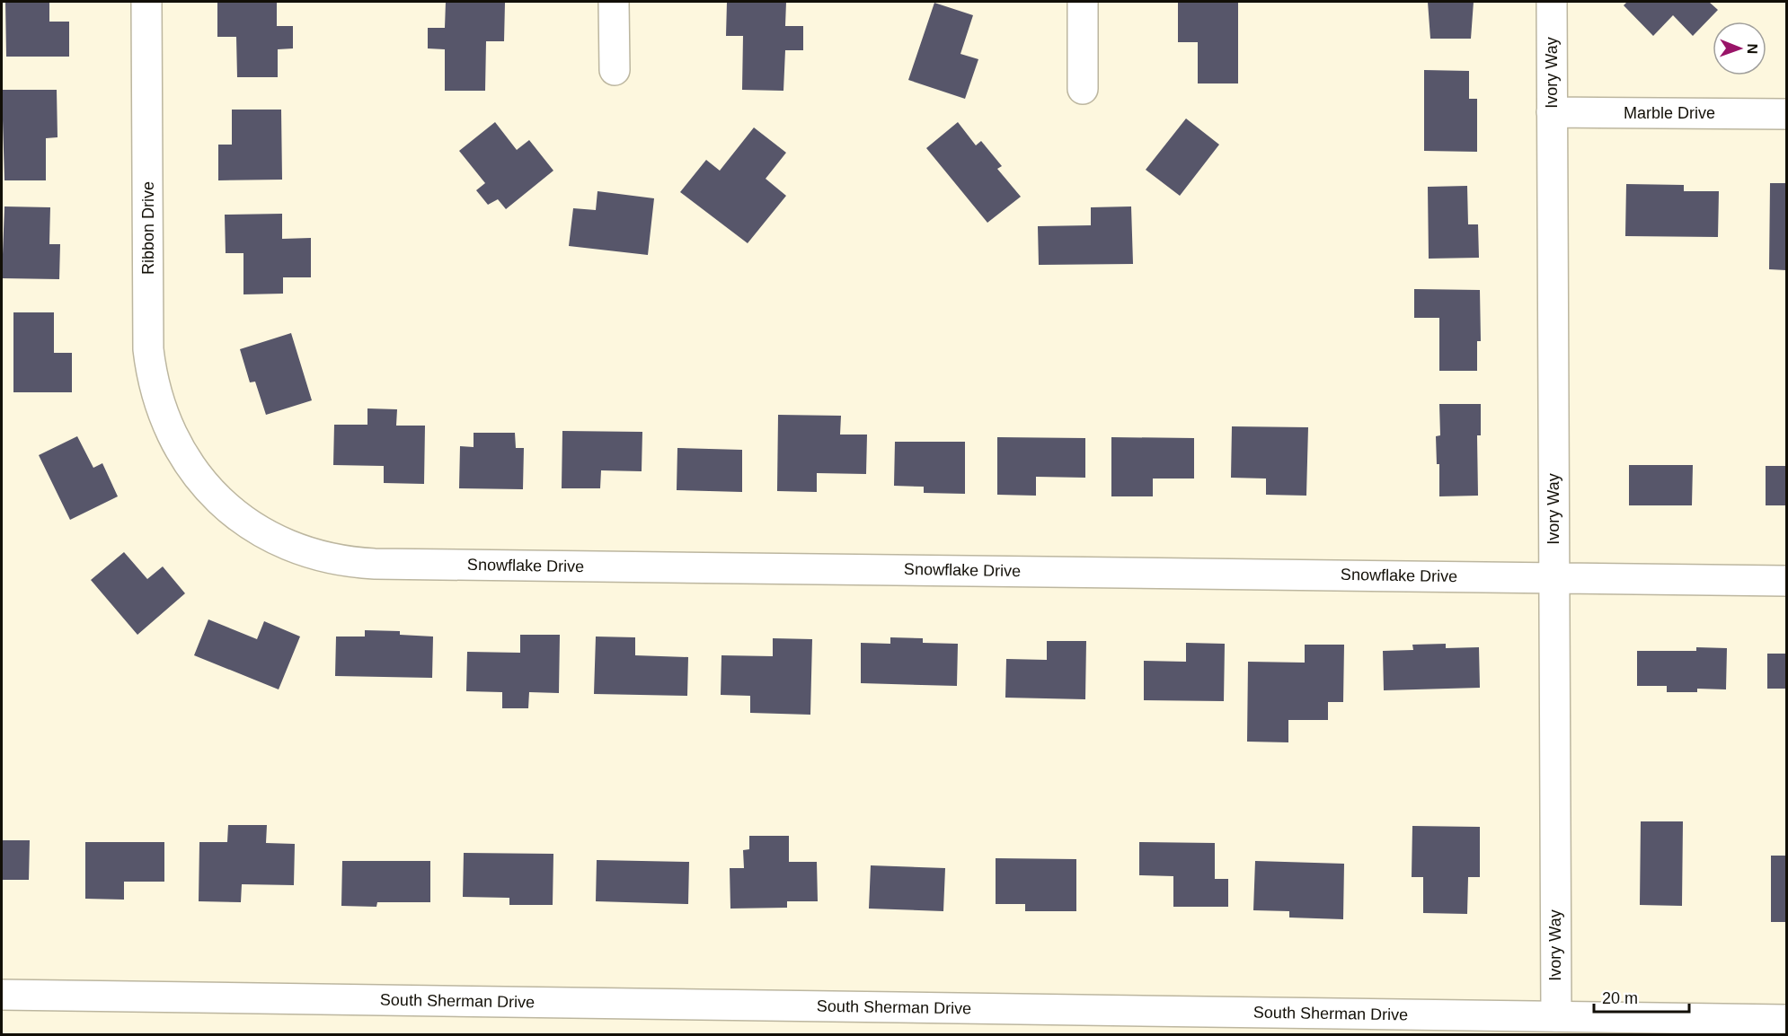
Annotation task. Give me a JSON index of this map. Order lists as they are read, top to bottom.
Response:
{
  "streets": {
    "street": [
      "Ivory Way",
      "Marble Drive",
      "Ribbon Drive",
      "Snowflake Drive",
      "South Sherman Drive"
    ]
  },
  "crossings": [
    ["Ivory Way", "Marble Drive"],
    ["Ivory Way", "Snowflake Drive"],
    ["Ivory Way", "South Sherman Drive"],
    ["Ribbon Drive", "Snowflake Drive"]
  ],
  "scale_bar": "20 m",
  "north": "right"
}
